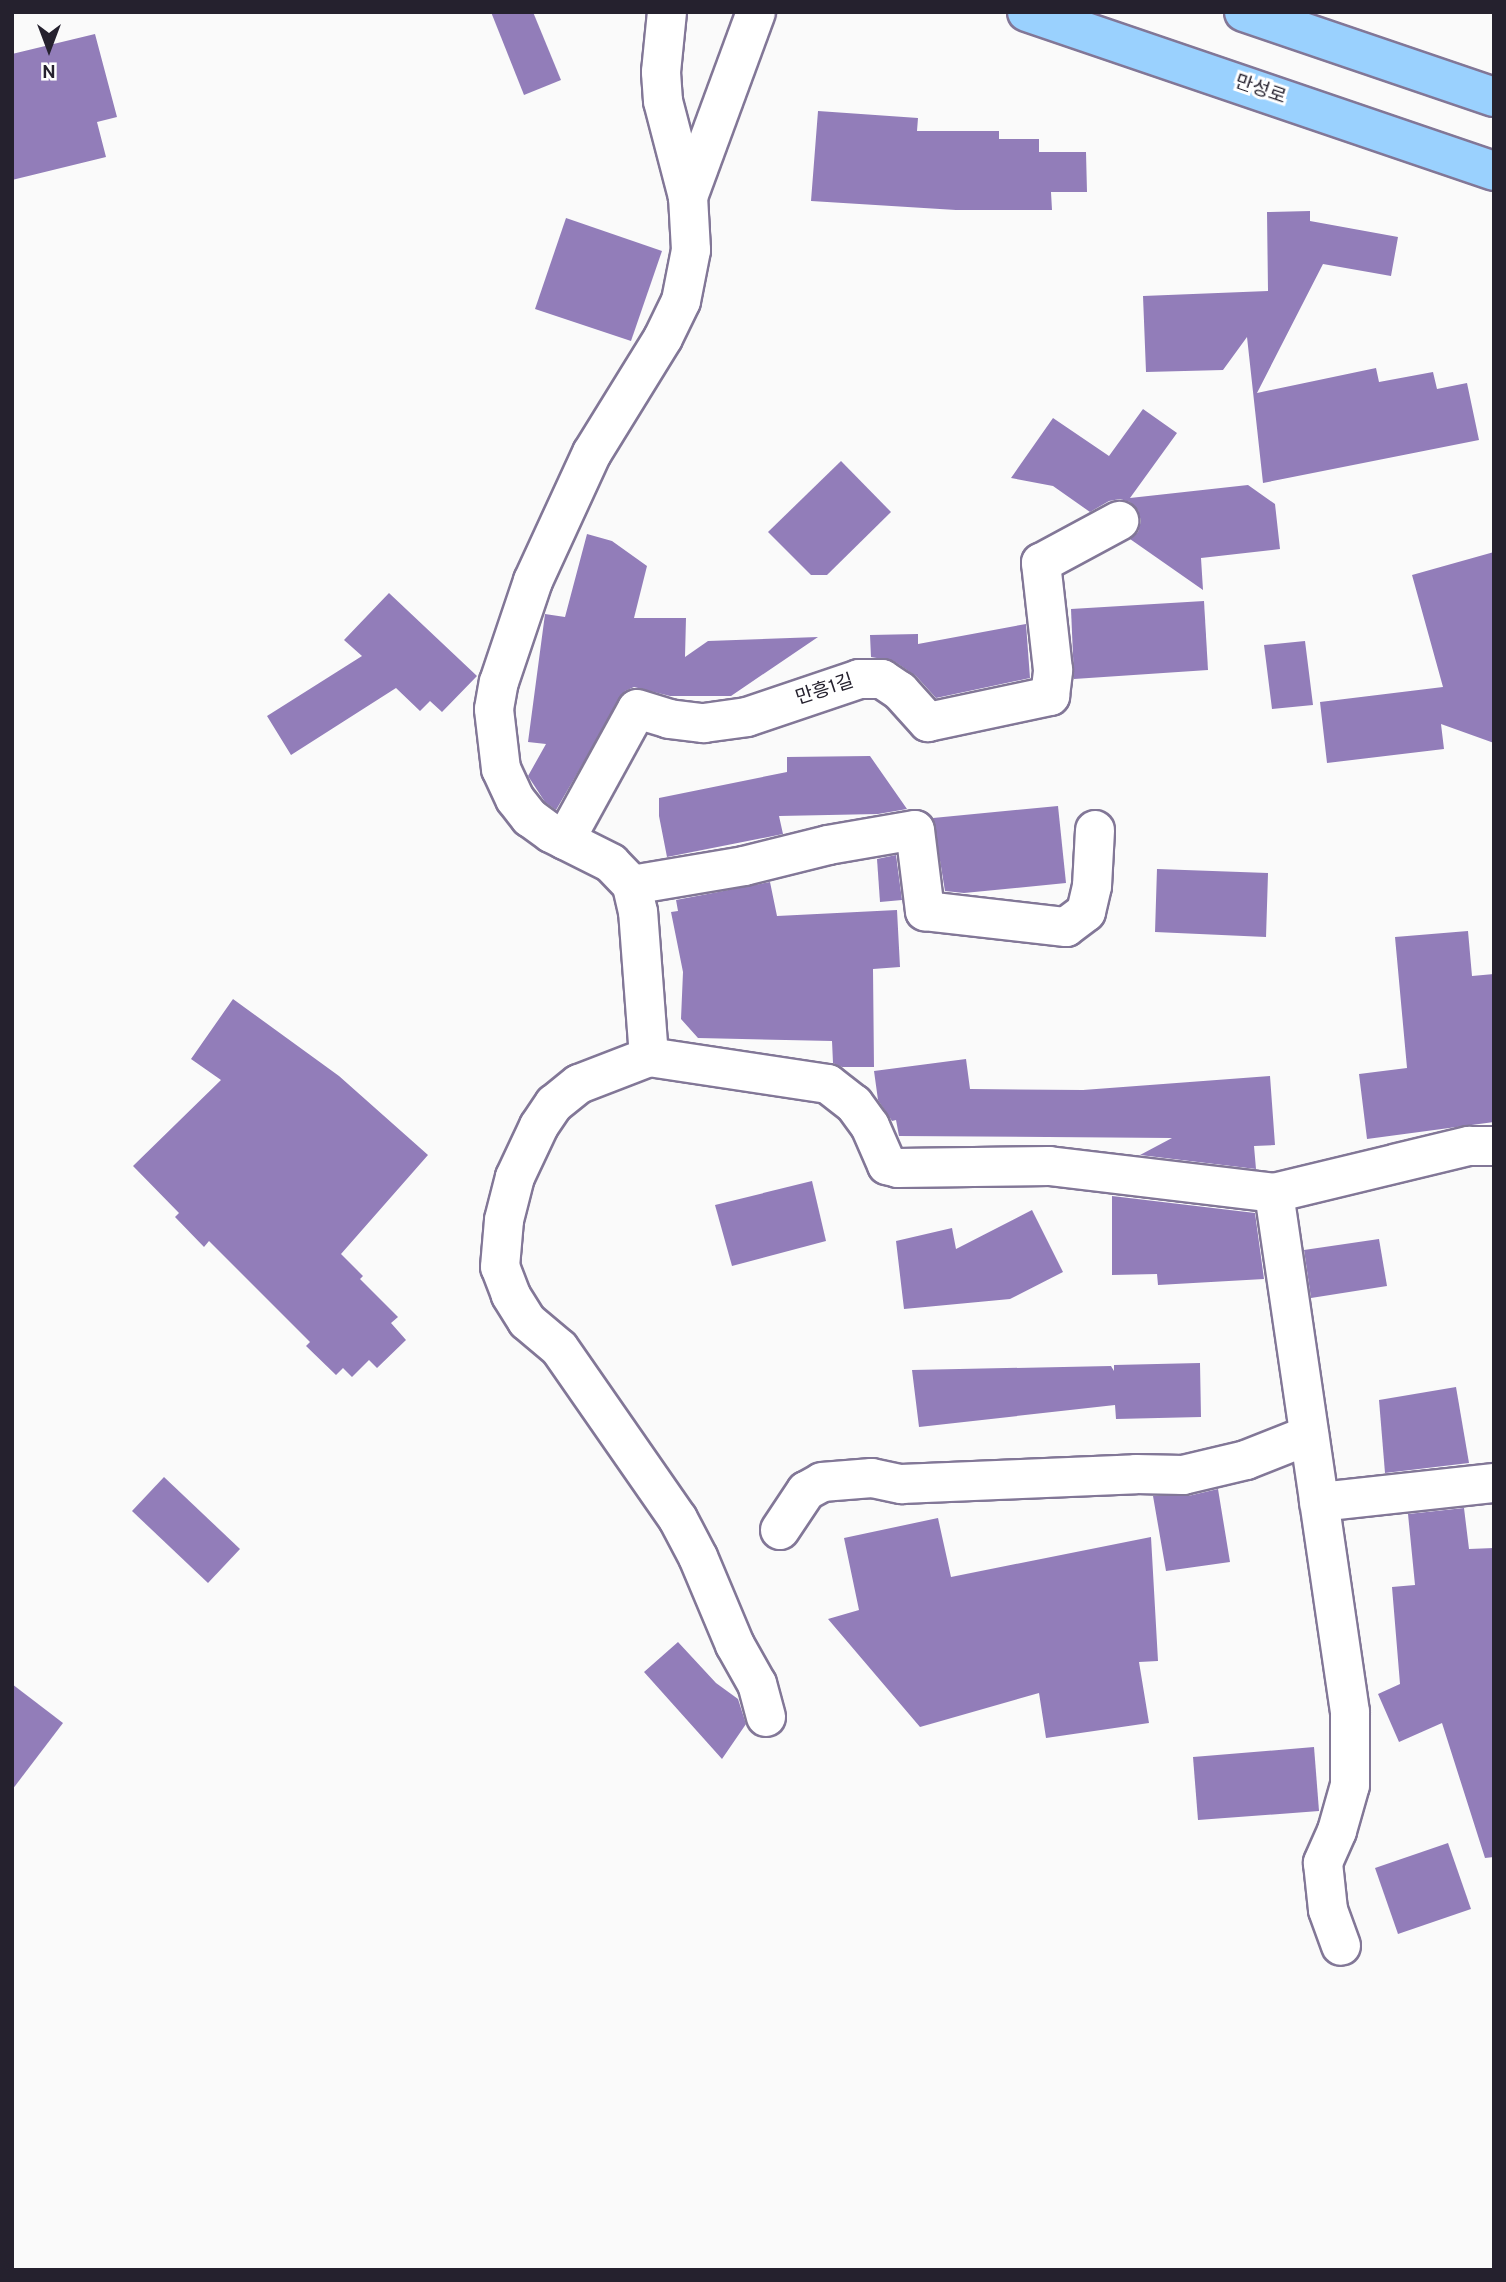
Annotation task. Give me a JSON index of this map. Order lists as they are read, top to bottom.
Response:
{
  "streets": {
    "main road": ["만성로"],
    "street": ["만흥1길"]
  },
  "north": "bottom"
}
